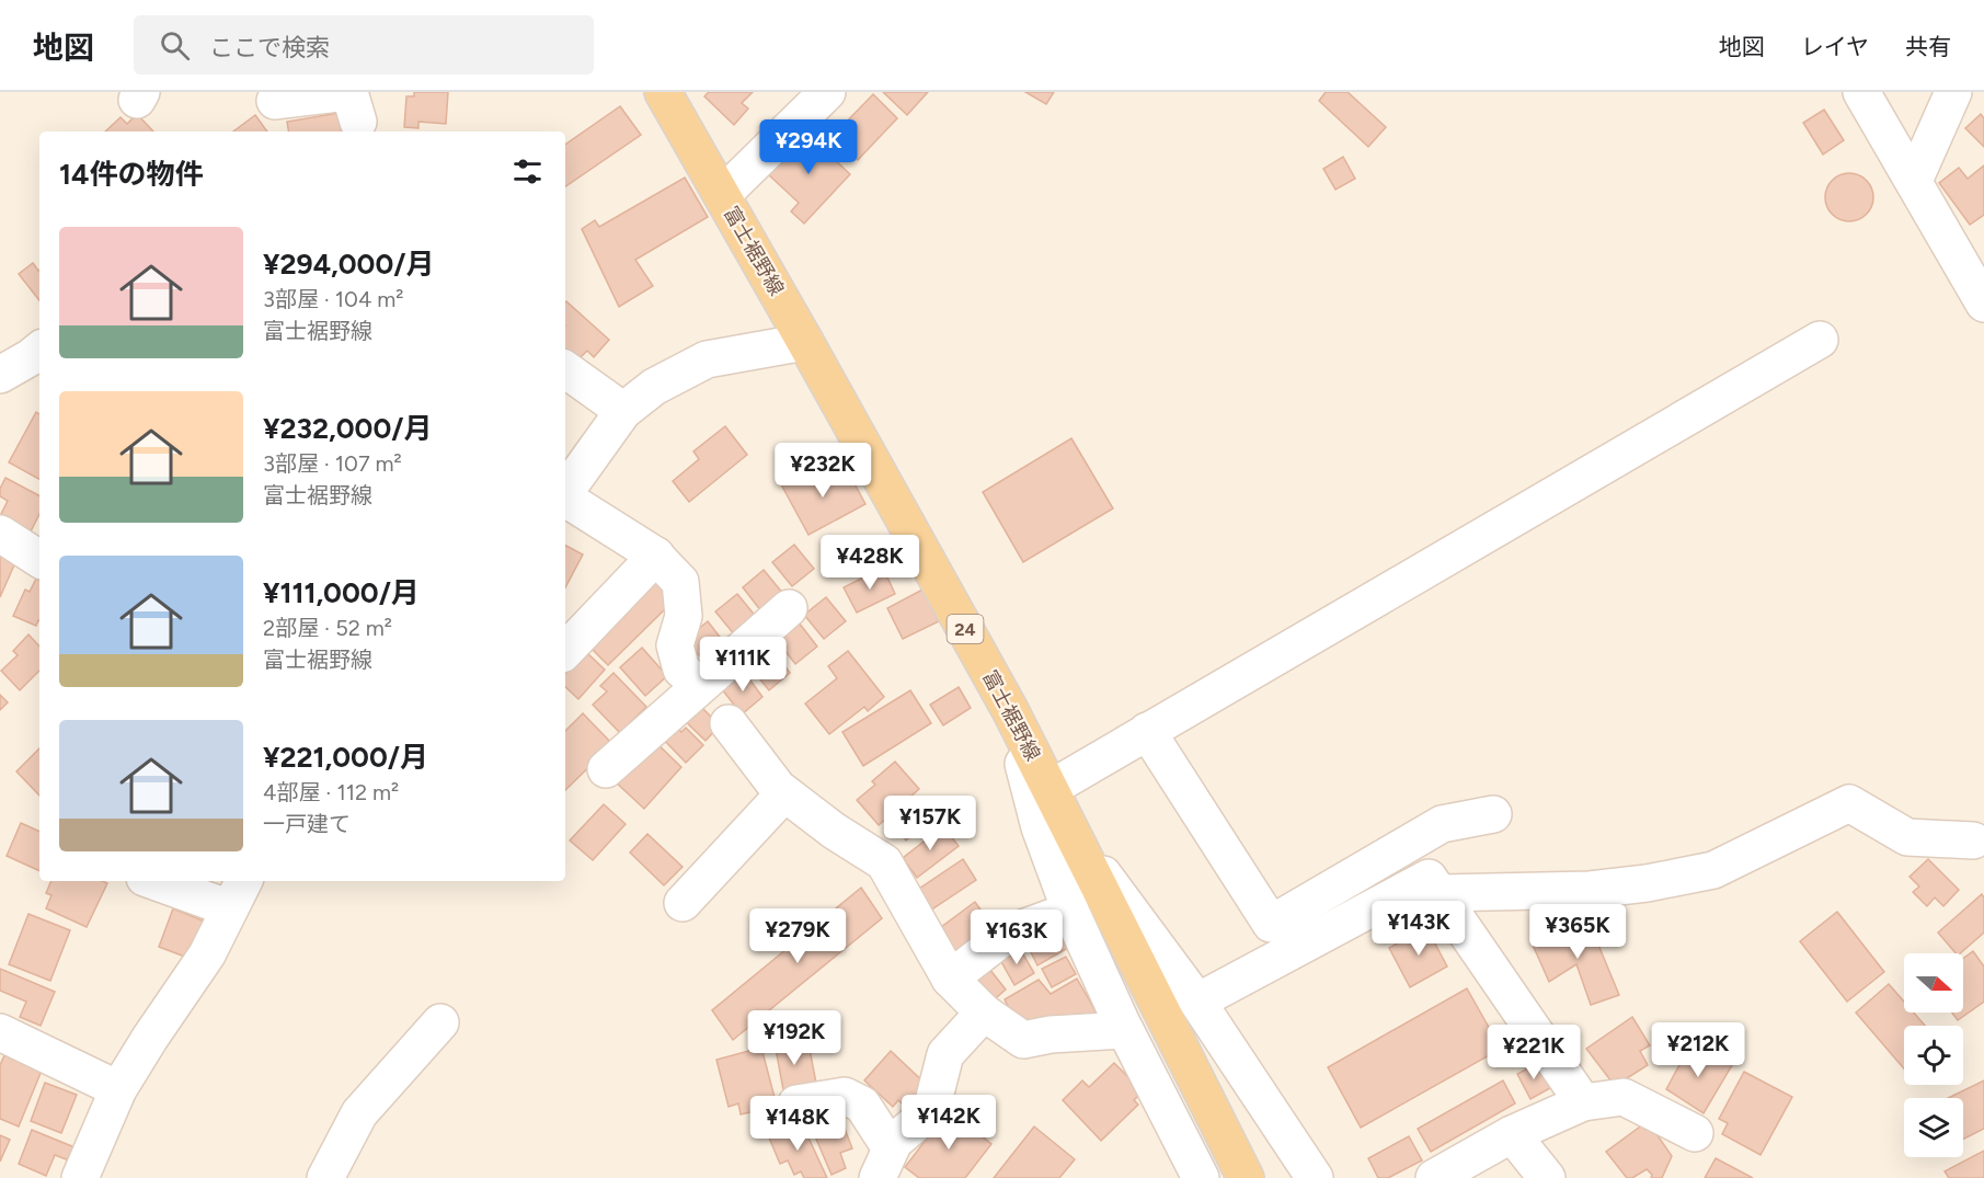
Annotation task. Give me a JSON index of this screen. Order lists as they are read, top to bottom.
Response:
{
  "streets": {
    "main road": ["富士裾野線", "24"]
  },
  "north": "right",
  "page": {
    "header": "地図",
    "search": "ここで検索",
    "nav": ["地図", "レイヤ", "共有"],
    "price": [
      "¥294K",
      "¥232K",
      "¥428K",
      "¥111K",
      "¥157K",
      "¥143K",
      "¥365K",
      "¥279K",
      "¥163K",
      "¥192K",
      "¥212K",
      "¥221K",
      "¥142K",
      "¥148K"
    ],
    "heading": "14件の物件",
    "list": [
      {
        "name": "¥294,000/月",
        "note": "3部屋 · 104 m² · 富士裾野線"
      },
      {
        "name": "¥232,000/月",
        "note": "3部屋 · 107 m² · 富士裾野線"
      },
      {
        "name": "¥111,000/月",
        "note": "2部屋 · 52 m² · 富士裾野線"
      },
      {
        "name": "¥221,000/月",
        "note": "4部屋 · 112 m² · 一戸建て"
      }
    ]
  }
}
